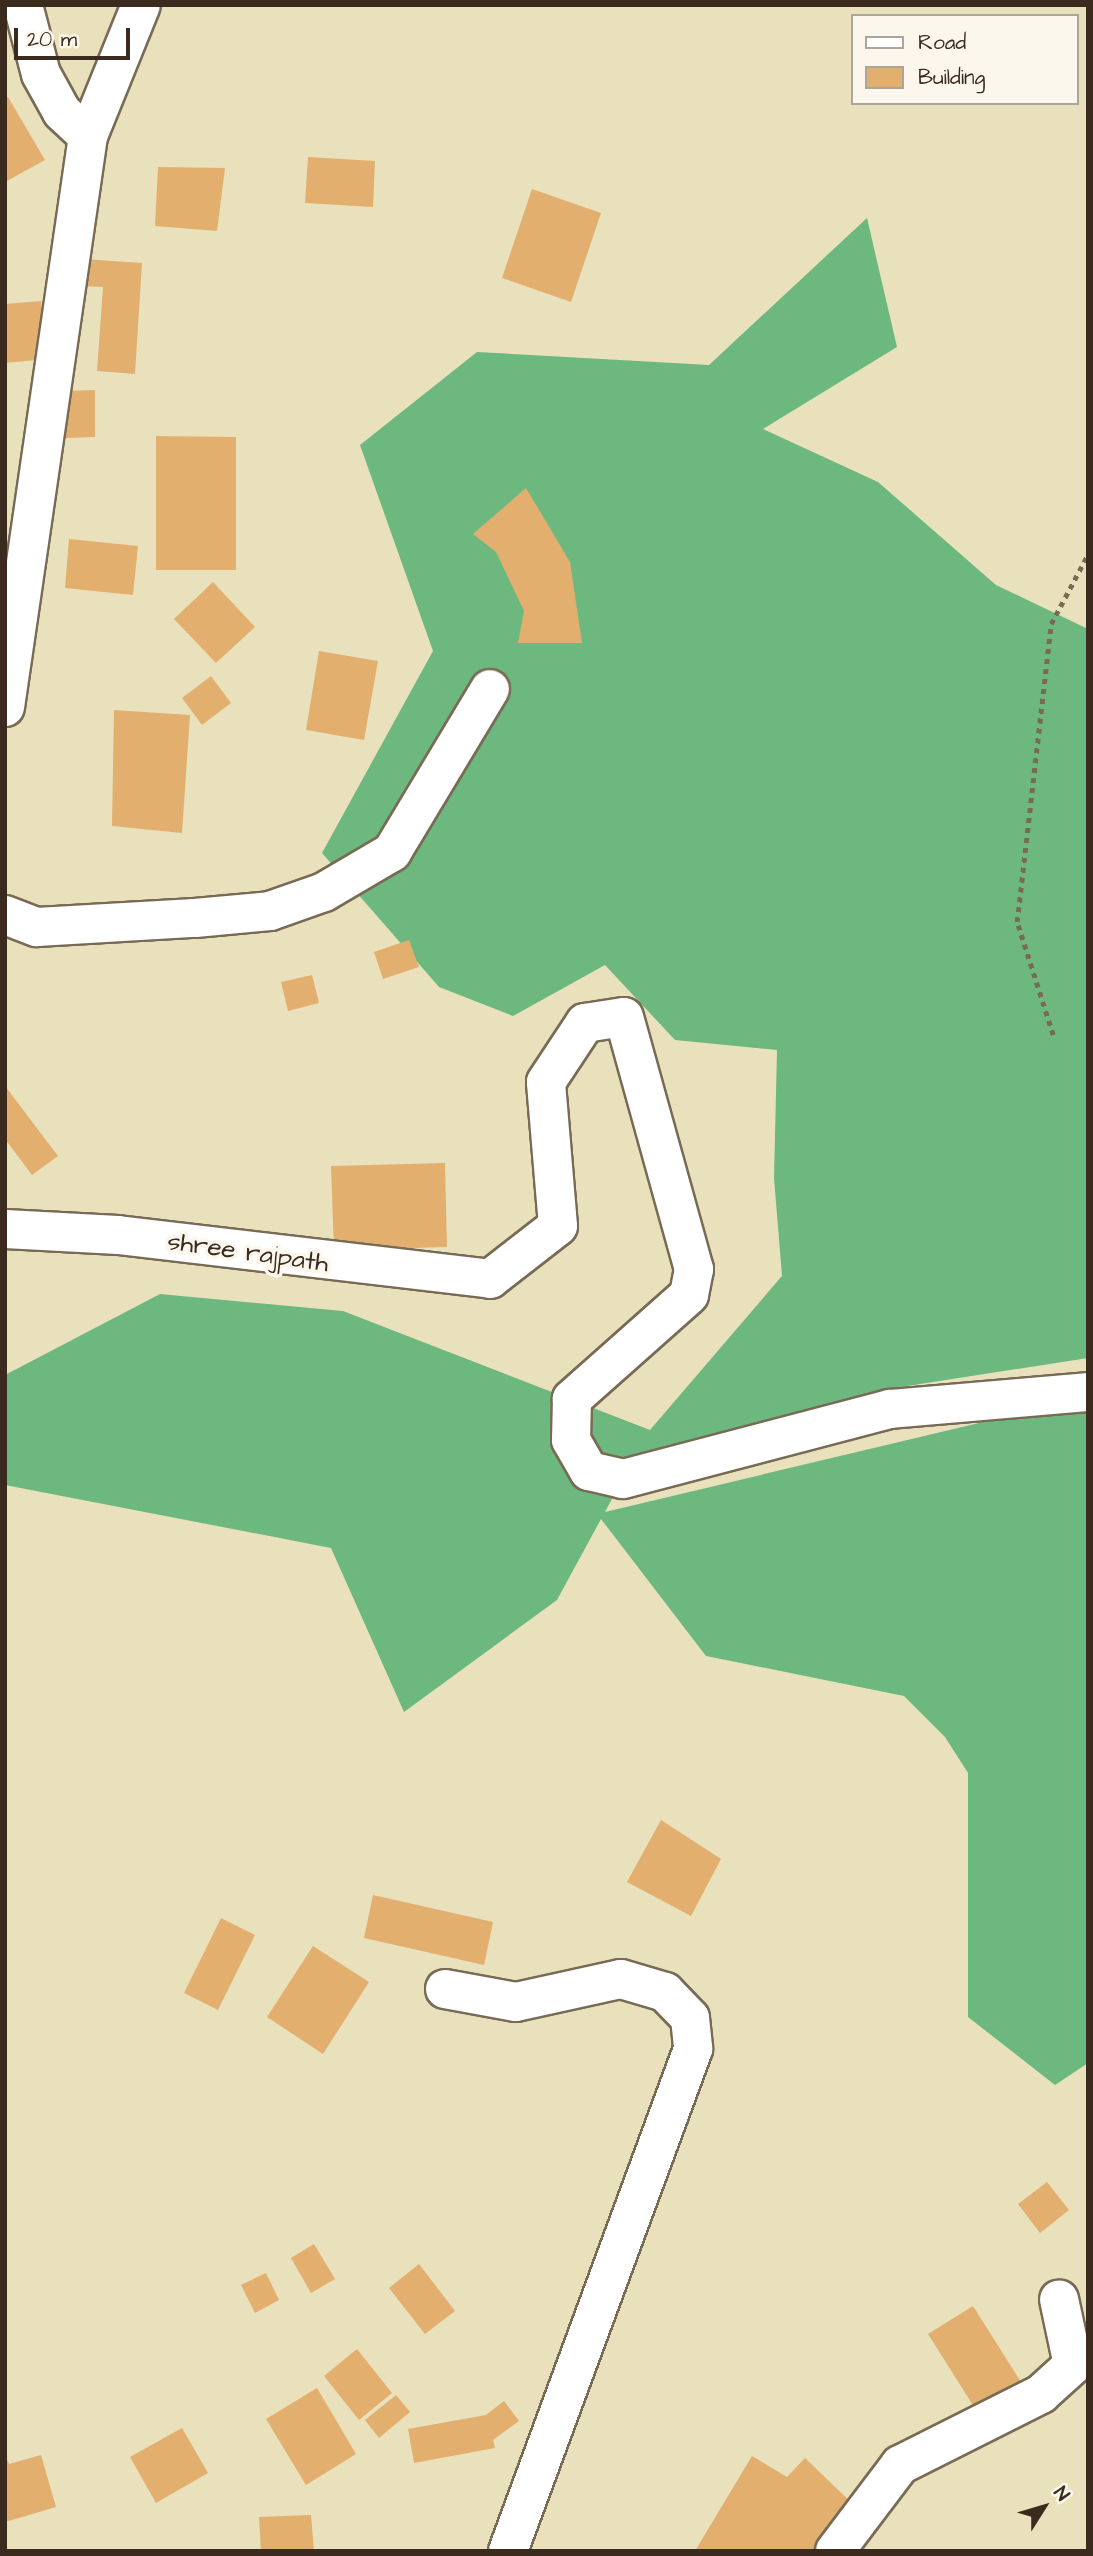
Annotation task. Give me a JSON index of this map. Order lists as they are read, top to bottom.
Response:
{
  "streets": {
    "street": ["shree rajpath"]
  },
  "legend": ["Road", "Building"],
  "scale_bar": "20 m",
  "north": "top right"
}
